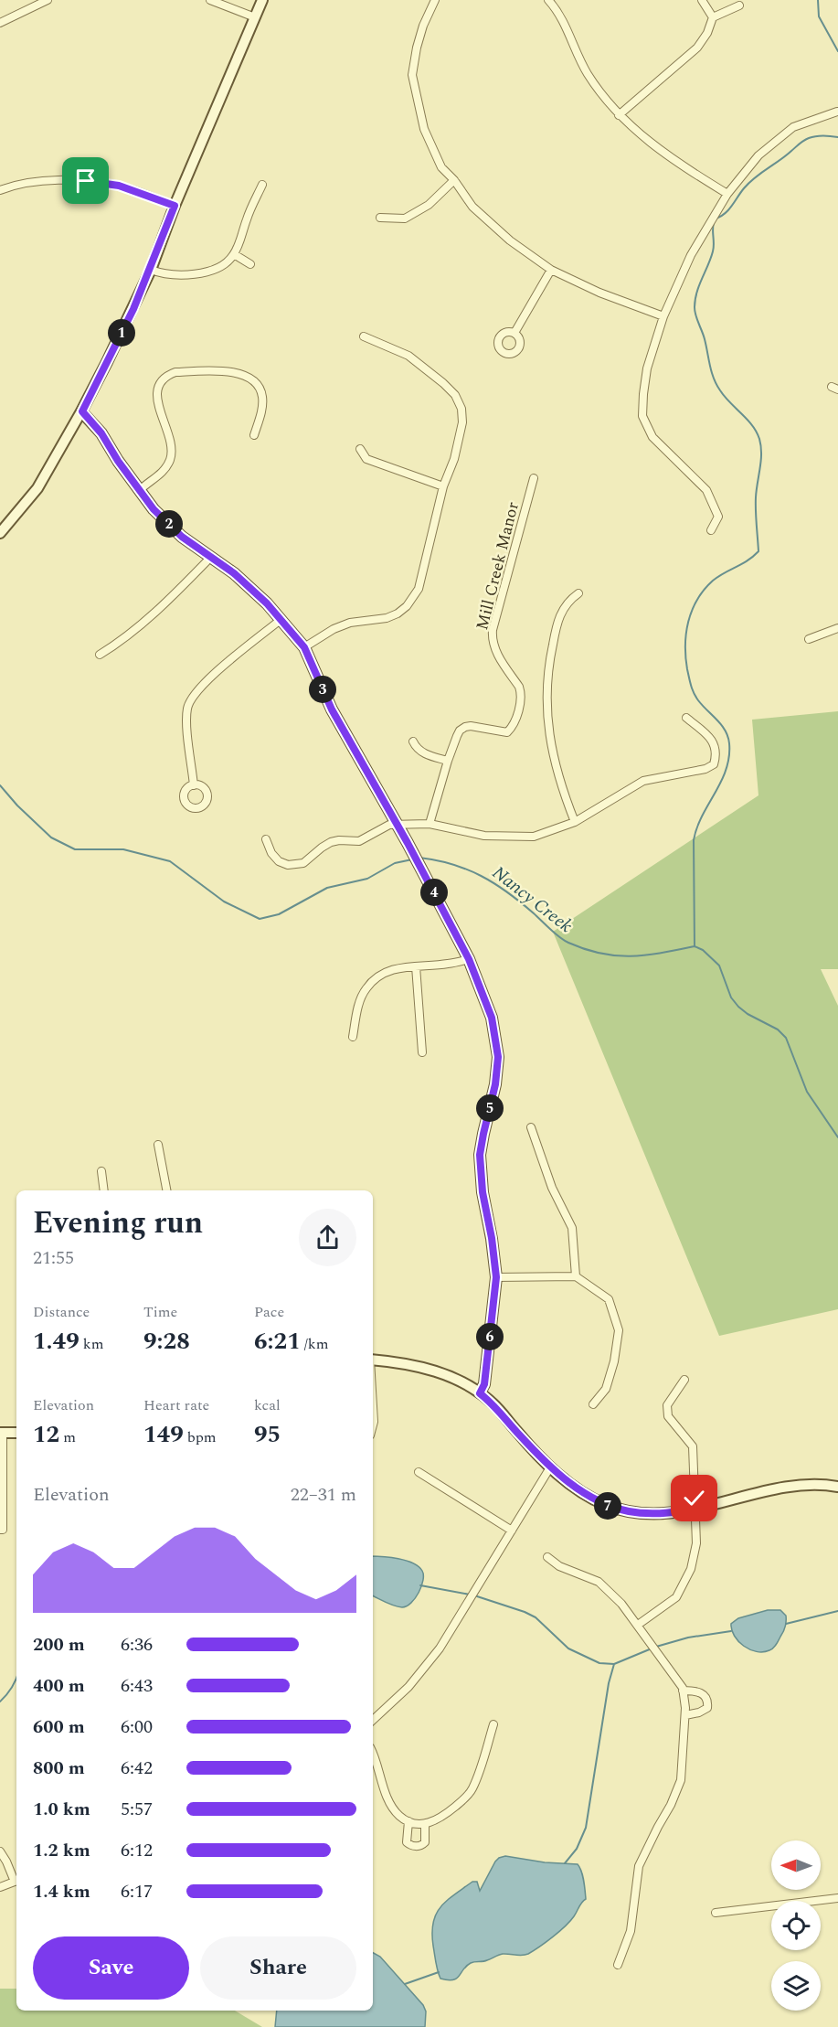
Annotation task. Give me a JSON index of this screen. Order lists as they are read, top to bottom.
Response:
{
  "streets": {
    "street": ["Mill Creek Manor"]
  },
  "water": ["Nancy Creek"],
  "north": "left",
  "page": {
    "pins": [
      "1",
      "2",
      "3",
      "4",
      "5",
      "6",
      "7"
    ],
    "heading": ["Evening run", "21:55"],
    "stats": [
      ["Distance", "1.49 km"],
      ["Time", "9:28"],
      ["Pace", "6:21 /km"],
      ["Elevation", "12 m"],
      ["Heart rate", "149 bpm"],
      ["kcal", "95"]
    ],
    "chart": ["Elevation", "22–31 m"],
    "list": [
      {
        "name": "200 m",
        "note": "6:36"
      },
      {
        "name": "400 m",
        "note": "6:43"
      },
      {
        "name": "600 m",
        "note": "6:00"
      },
      {
        "name": "800 m",
        "note": "6:42"
      },
      {
        "name": "1.0 km",
        "note": "5:57"
      },
      {
        "name": "1.2 km",
        "note": "6:12"
      },
      {
        "name": "1.4 km",
        "note": "6:17"
      }
    ],
    "buttons": ["Save", "Share"]
  }
}
